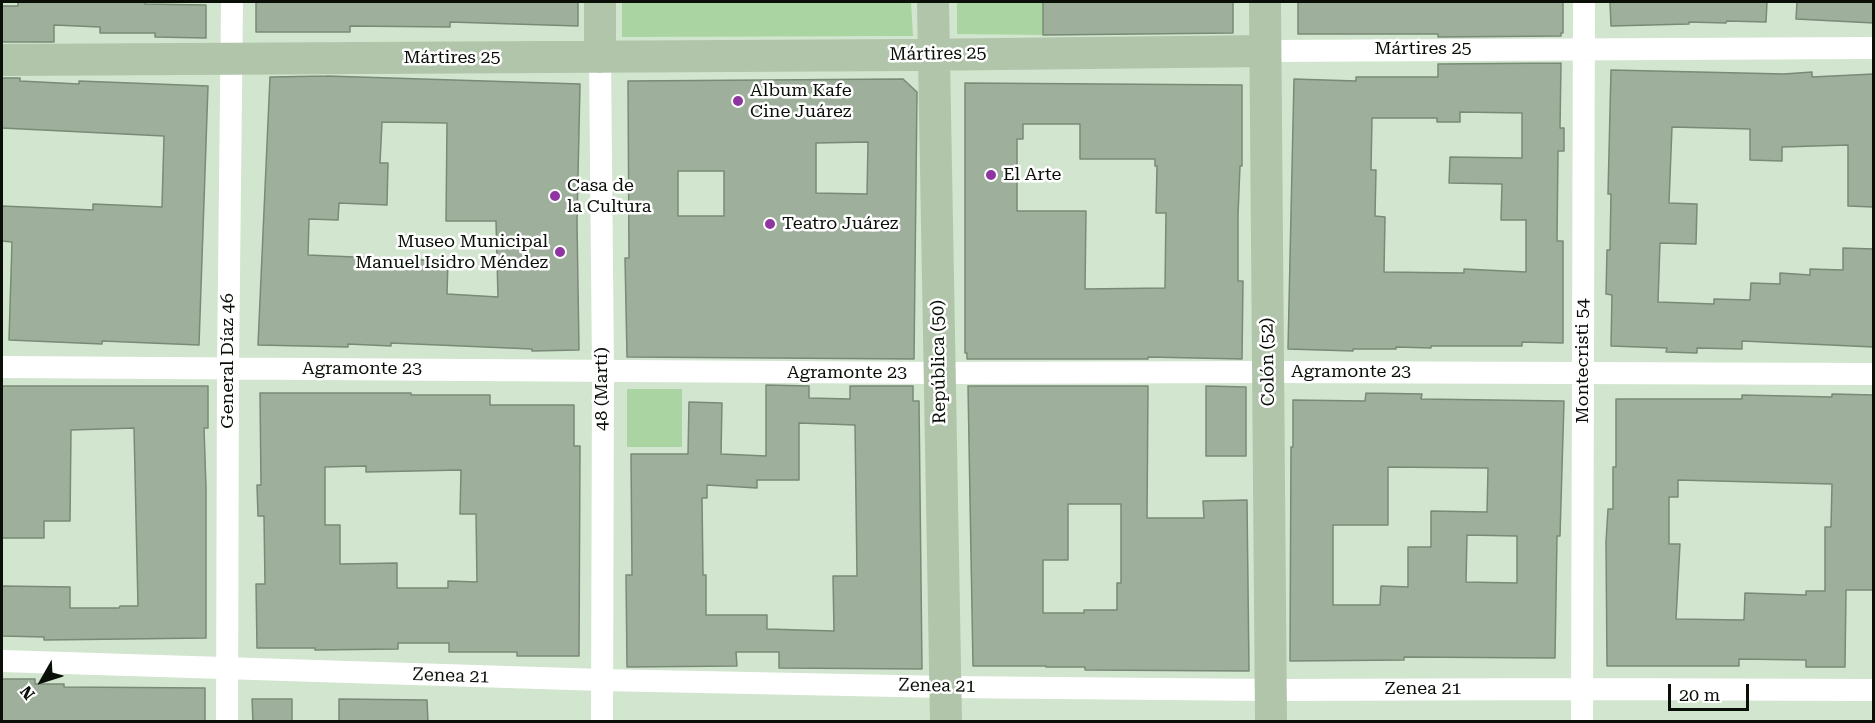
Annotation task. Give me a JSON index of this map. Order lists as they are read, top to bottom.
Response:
{
  "streets": {
    "main road": ["Mártires 25", "República (50)", "Colón (52)"],
    "street": [
      "General Díaz 46",
      "Montecristi 54",
      "Agramonte 23",
      "48 (Martí)",
      "Zenea 21"
    ]
  },
  "crossings": [
    ["Mártires 25", "General Díaz 46"],
    ["Mártires 25", "Montecristi 54"],
    ["Mártires 25", "República (50)"],
    ["Mártires 25", "Colón (52)"],
    ["Mártires 25", "48 (Martí)"],
    ["General Díaz 46", "Agramonte 23"],
    ["General Díaz 46", "Zenea 21"],
    ["Montecristi 54", "Agramonte 23"],
    ["Montecristi 54", "Zenea 21"],
    ["República (50)", "Agramonte 23"],
    ["República (50)", "Zenea 21"],
    ["Colón (52)", "Agramonte 23"],
    ["Colón (52)", "Zenea 21"],
    ["Agramonte 23", "48 (Martí)"],
    ["48 (Martí)", "Zenea 21"]
  ],
  "places": [
    "Album Kafe Cine Juárez",
    "El Arte",
    "Casa de la Cultura",
    "Teatro Juárez",
    "Museo Municipal Manuel Isidro Méndez"
  ],
  "scale_bar": "20 m",
  "north": "bottom left"
}
